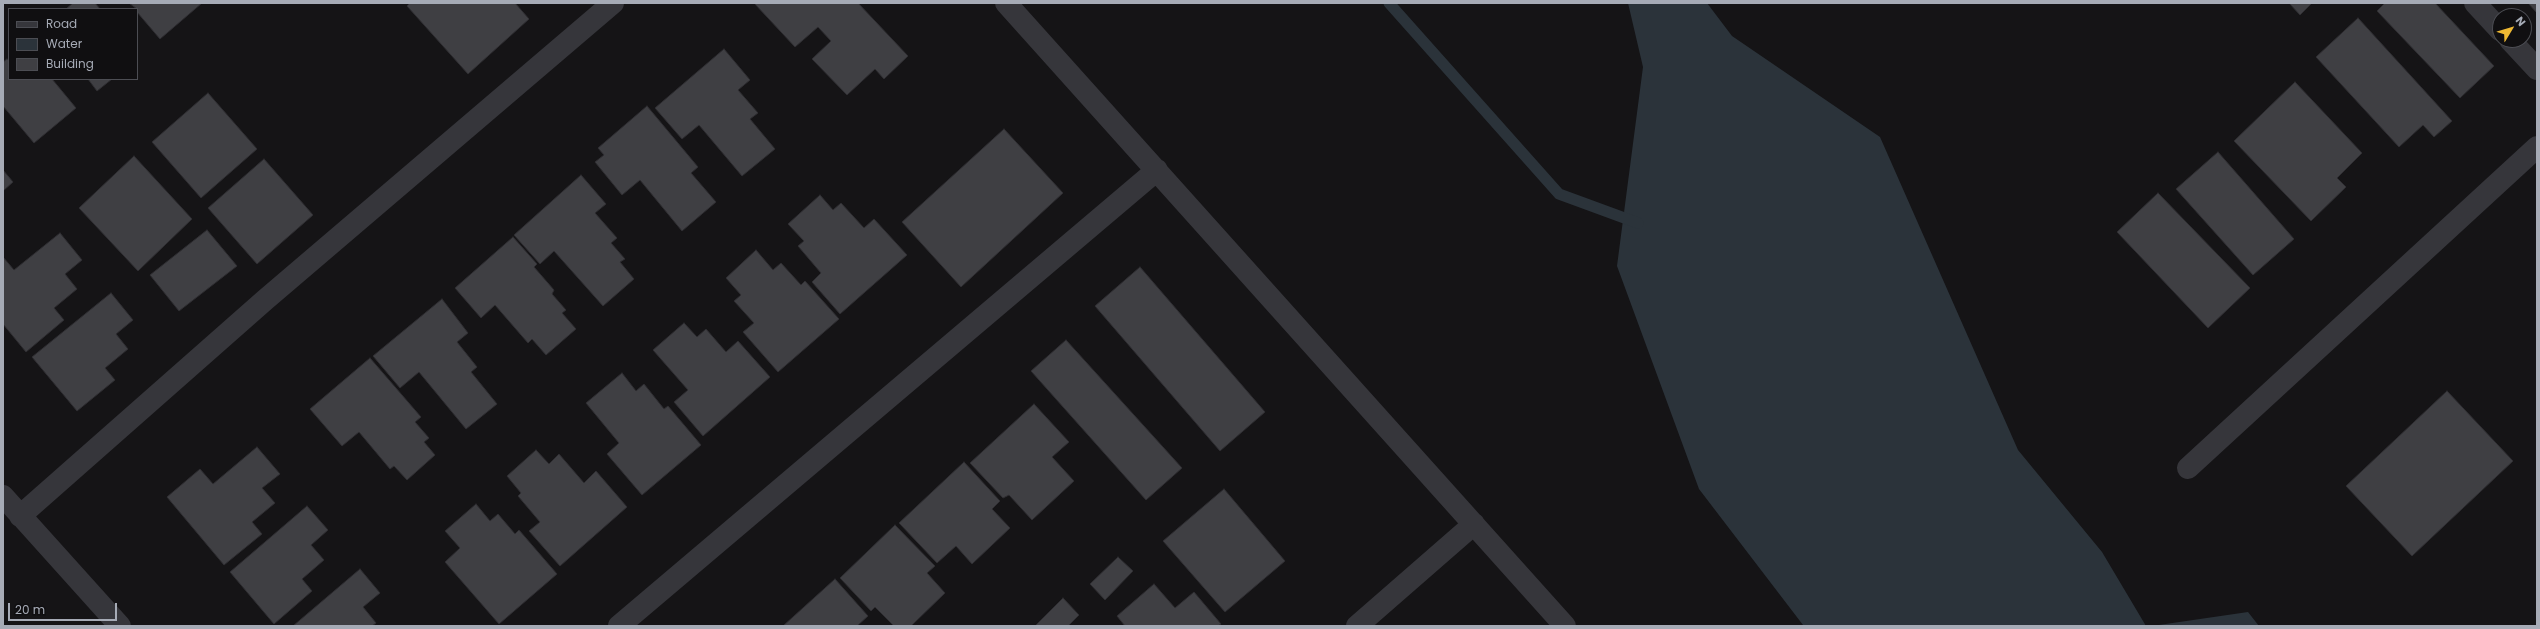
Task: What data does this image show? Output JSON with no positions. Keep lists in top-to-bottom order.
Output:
{
  "legend": ["Road", "Water", "Building"],
  "scale_bar": "20 m",
  "north": "top right"
}
